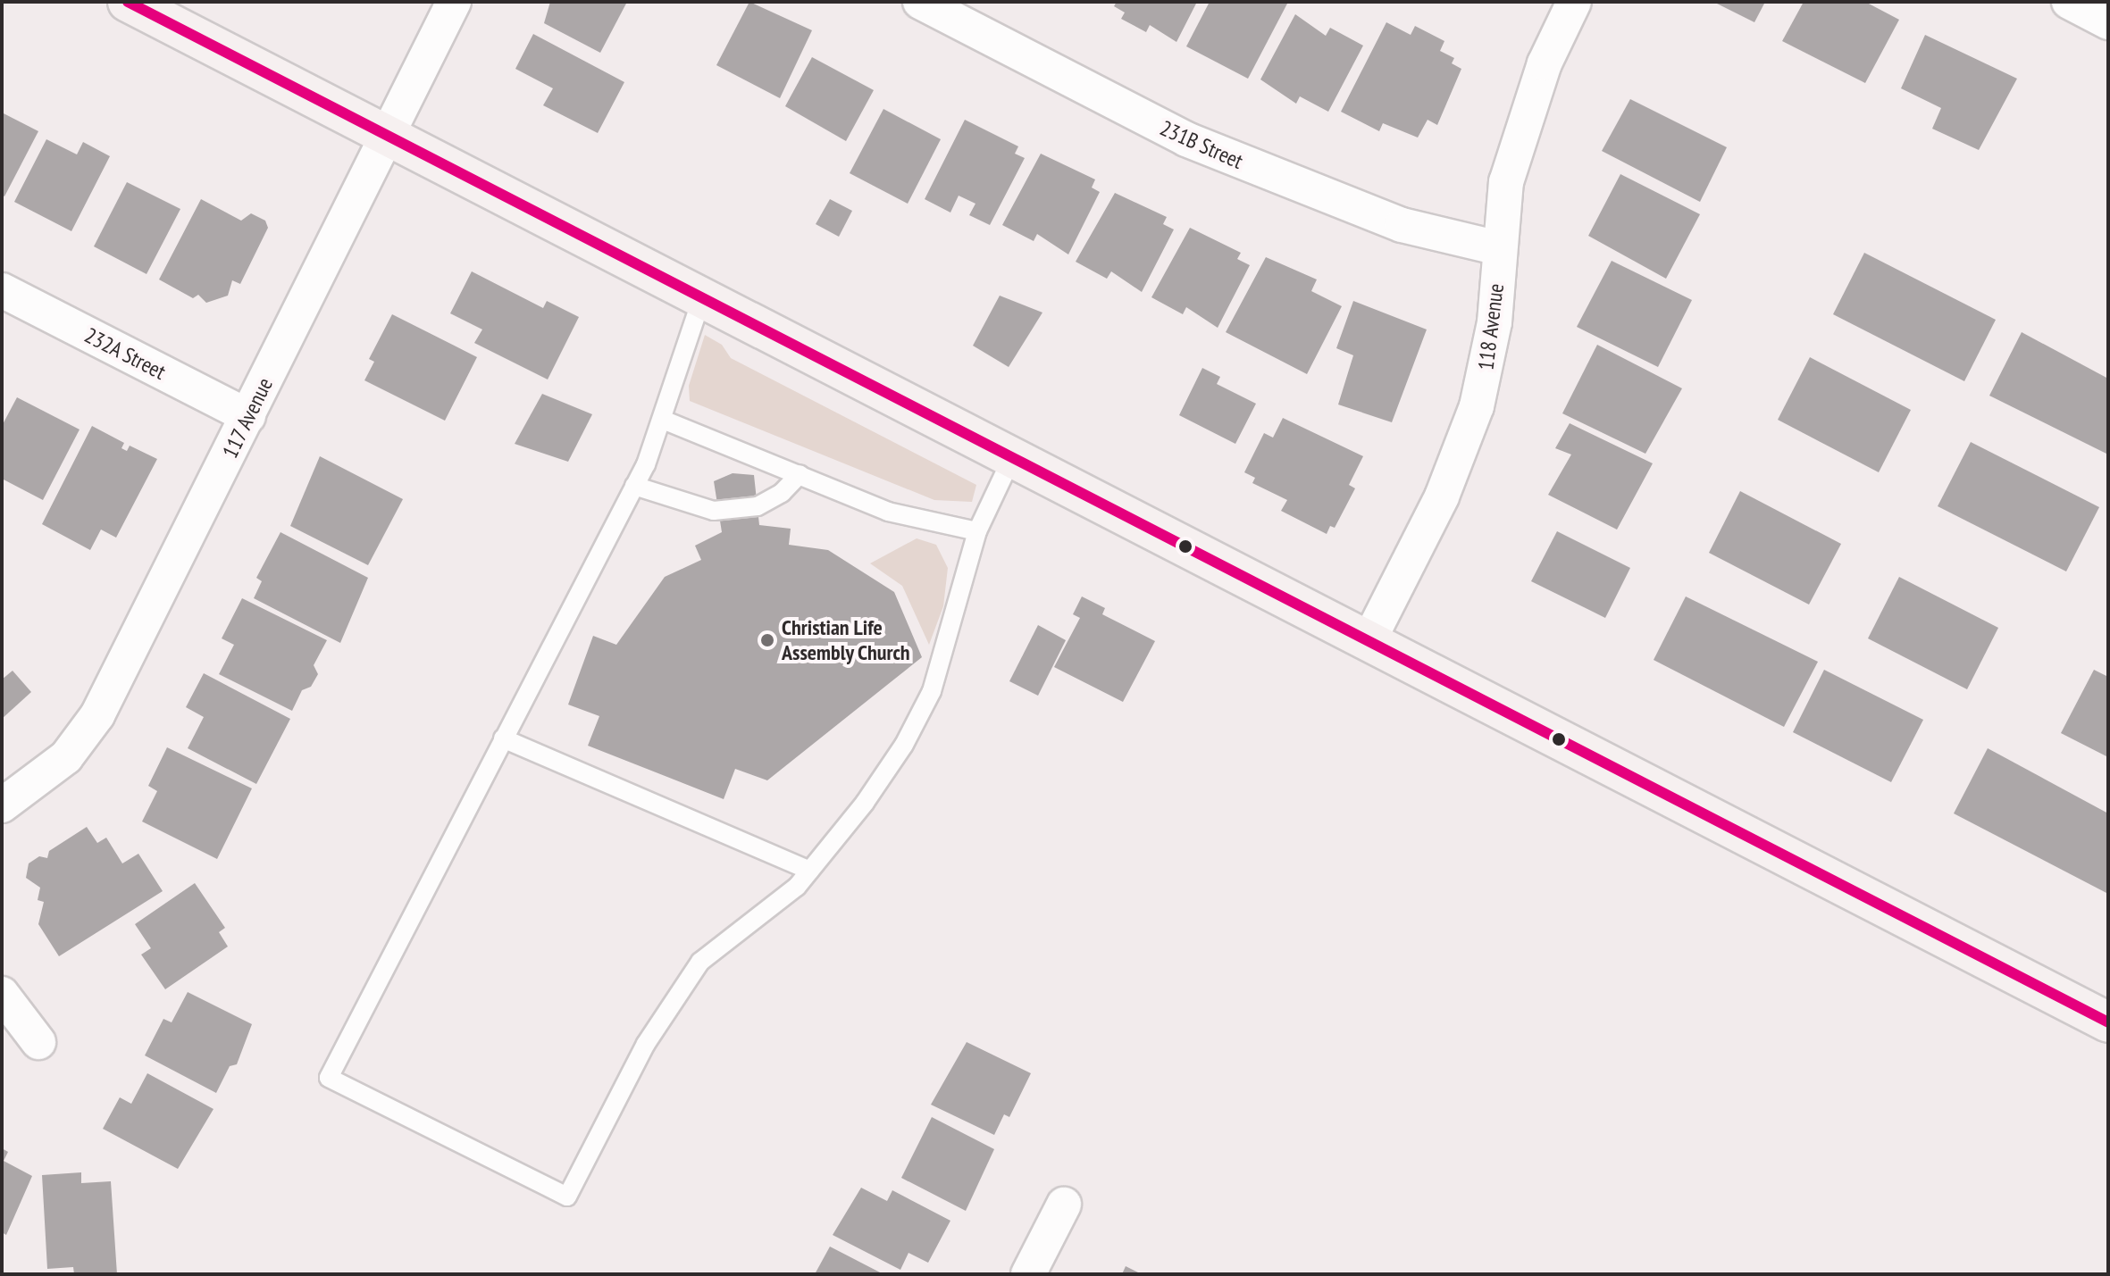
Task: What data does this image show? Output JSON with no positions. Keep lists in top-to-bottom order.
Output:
{
  "streets": {
    "street": [
      "231B Street",
      "118 Avenue",
      "232A Street",
      "117 Avenue"
    ]
  },
  "crossings": [
    ["231B Street", "118 Avenue"],
    ["232A Street", "117 Avenue"]
  ],
  "places": ["Christian Life Assembly Church"]
}
